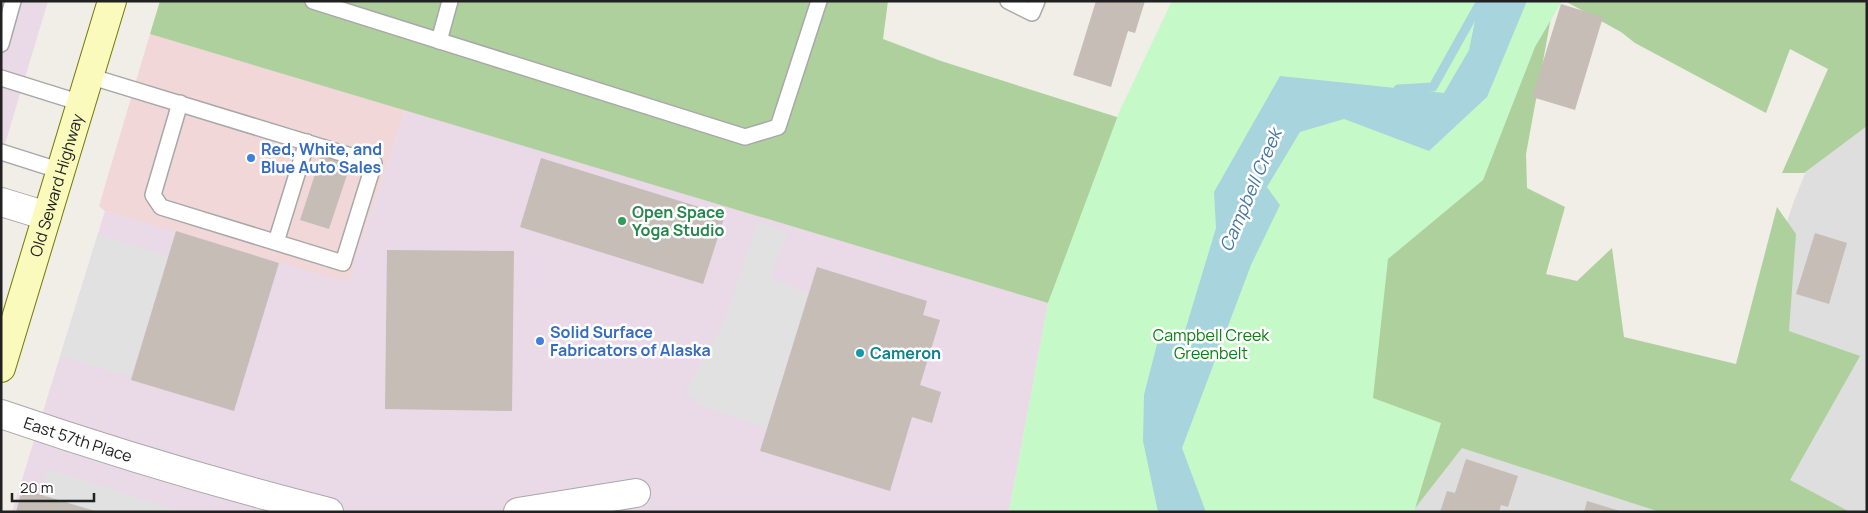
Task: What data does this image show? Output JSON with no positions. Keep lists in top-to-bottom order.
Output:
{
  "streets": {
    "main road": ["Old Seward Highway"],
    "street": ["East 57th Place"]
  },
  "water": ["Campbell Creek"],
  "parks": ["Campbell Creek Greenbelt"],
  "places": [
    "Red, White, and Blue Auto Sales",
    "Open Space Yoga Studio",
    "Solid Surface Fabricators of Alaska",
    "Cameron"
  ],
  "scale_bar": "20 m"
}
